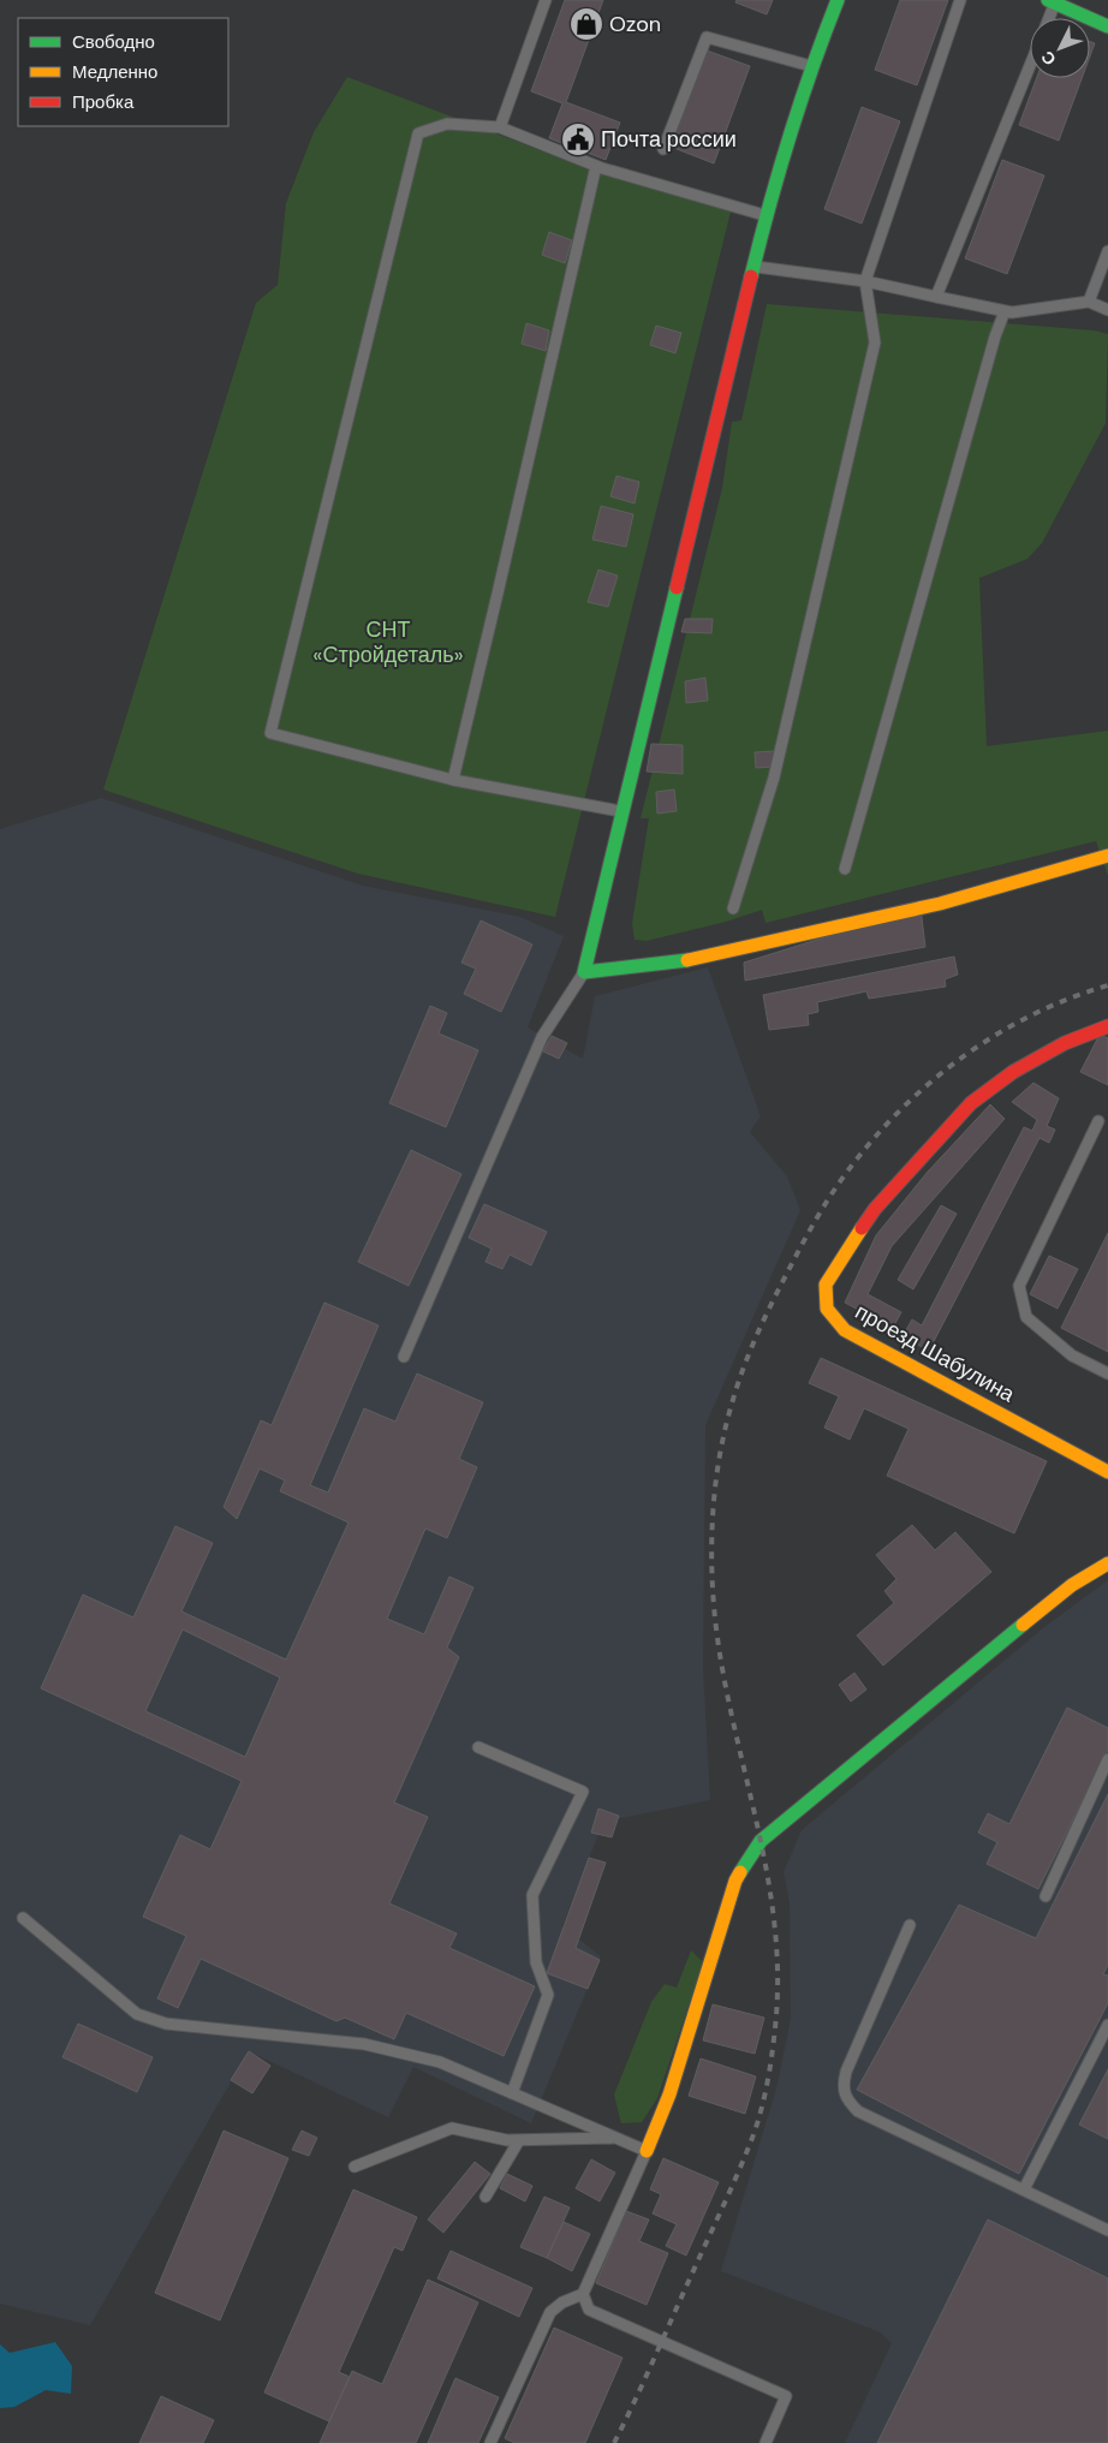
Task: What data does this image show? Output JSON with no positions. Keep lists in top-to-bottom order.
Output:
{
  "streets": {
    "street": ["проезд Шабулина"]
  },
  "parks": ["СНТ «Стройдеталь»"],
  "places": {
    "shop": ["Ozon"],
    "public building": ["Почта россии"]
  },
  "legend": ["Свободно", "Медленно", "Пробка"],
  "north": "bottom left"
}
